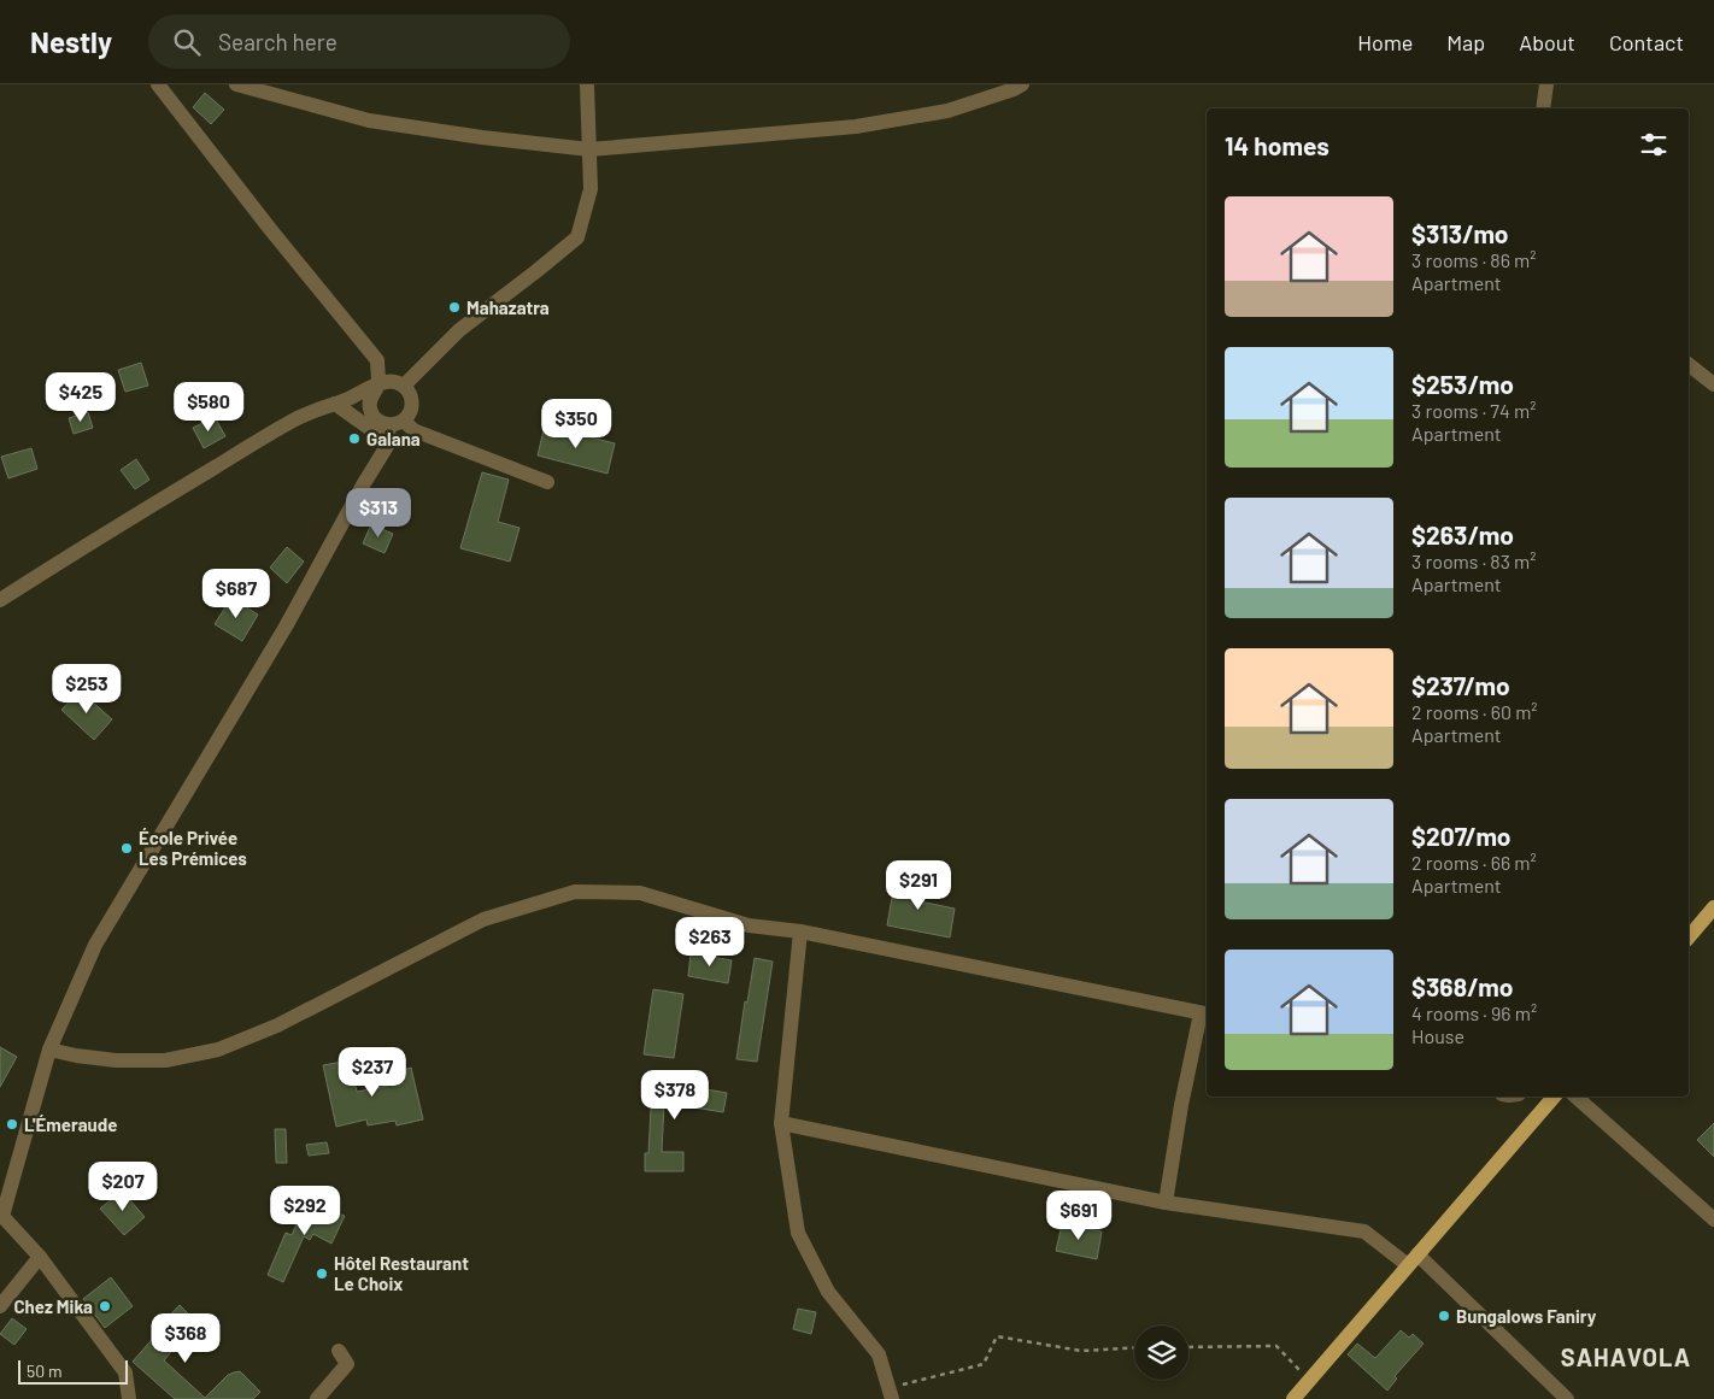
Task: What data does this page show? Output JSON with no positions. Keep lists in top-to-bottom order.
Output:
{
  "districts": ["SAHAVOLA"],
  "places": [
    "Mahazatra",
    "Galana",
    "École Privée Les Prémices",
    "L'Émeraude",
    "Hôtel Restaurant Le Choix",
    "Chez Mika",
    "Bungalows Faniry"
  ],
  "scale_bar": "50 m",
  "page": {
    "header": "Nestly",
    "search": "Search here",
    "nav": [
      "Home",
      "Map",
      "About",
      "Contact"
    ],
    "heading": "14 homes",
    "list": [
      {
        "name": "$313/mo",
        "note": "3 rooms · 86 m² · Apartment"
      },
      {
        "name": "$253/mo",
        "note": "3 rooms · 74 m² · Apartment"
      },
      {
        "name": "$263/mo",
        "note": "3 rooms · 83 m² · Apartment"
      },
      {
        "name": "$237/mo",
        "note": "2 rooms · 60 m² · Apartment"
      },
      {
        "name": "$207/mo",
        "note": "2 rooms · 66 m² · Apartment"
      },
      {
        "name": "$368/mo",
        "note": "4 rooms · 96 m² · House"
      }
    ],
    "price": [
      "$425",
      "$580",
      "$350",
      "$313",
      "$687",
      "$253",
      "$291",
      "$263",
      "$237",
      "$378",
      "$207",
      "$292",
      "$691",
      "$368"
    ],
    "scale": "50 m"
  }
}
